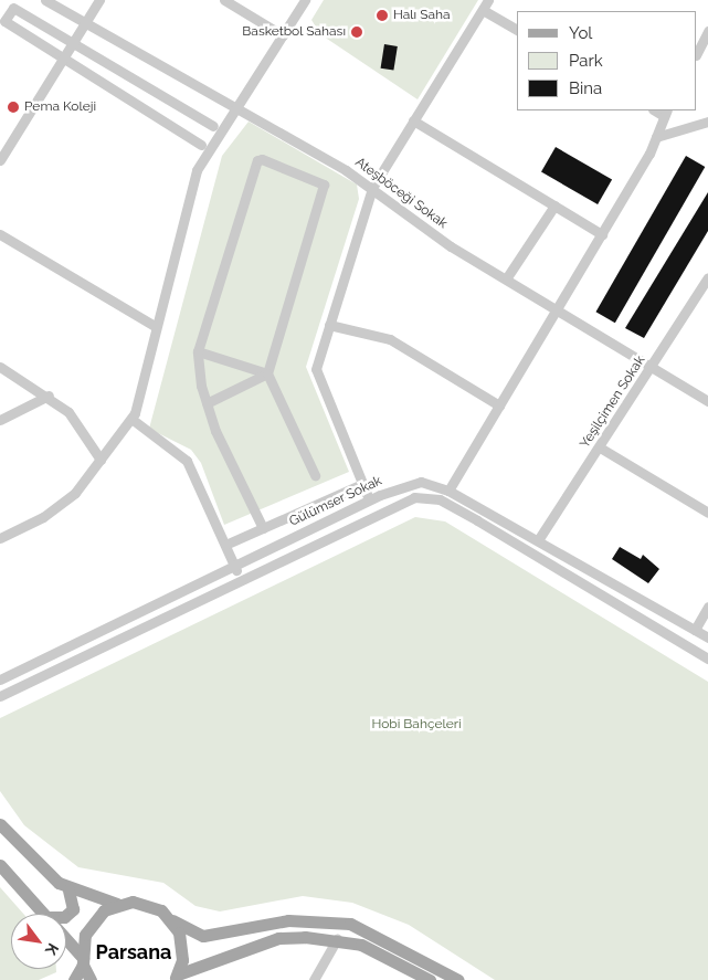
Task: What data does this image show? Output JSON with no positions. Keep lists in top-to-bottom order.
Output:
{
  "streets": {
    "street": ["Ateşböceği Sokak", "Yeşilçimen Sokak", "Gülümser Sokak"]
  },
  "crossings": [
    ["Ateşböceği Sokak", "Yeşilçimen Sokak"],
    ["Yeşilçimen Sokak", "Gülümser Sokak"]
  ],
  "districts": ["Parsana"],
  "parks": ["Hobi Bahçeleri"],
  "places": ["Halı Saha", "Basketbol Sahası", "Pema Koleji"],
  "legend": ["Yol", "Park", "Bina"],
  "north": "bottom right"
}
